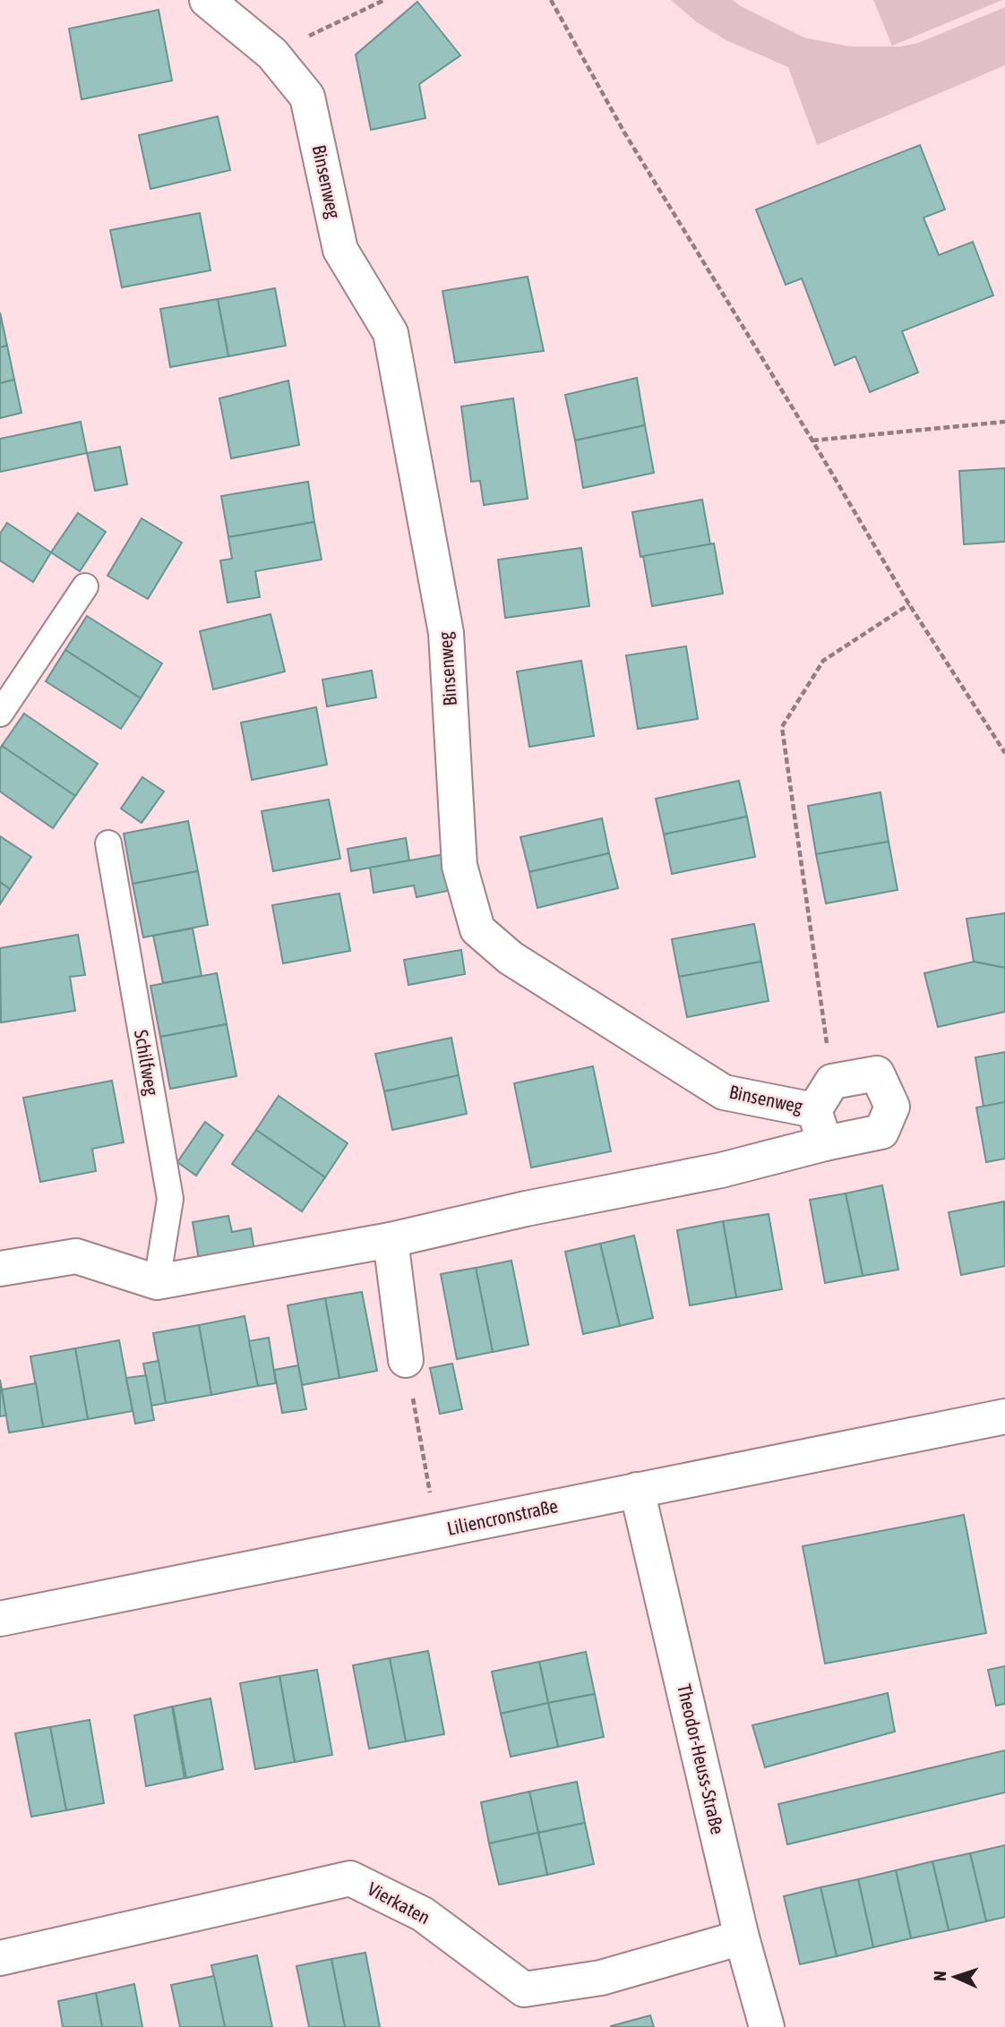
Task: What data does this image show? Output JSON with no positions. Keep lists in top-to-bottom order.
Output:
{
  "streets": {
    "street": [
      "Binsenweg",
      "Liliencronstraße",
      "Theodor-Heuss-Straße",
      "Vierkaten"
    ],
    "lane": ["Schilfweg"]
  },
  "crossings": [
    ["Liliencronstraße", "Theodor-Heuss-Straße"],
    ["Theodor-Heuss-Straße", "Vierkaten"]
  ],
  "north": "left"
}
